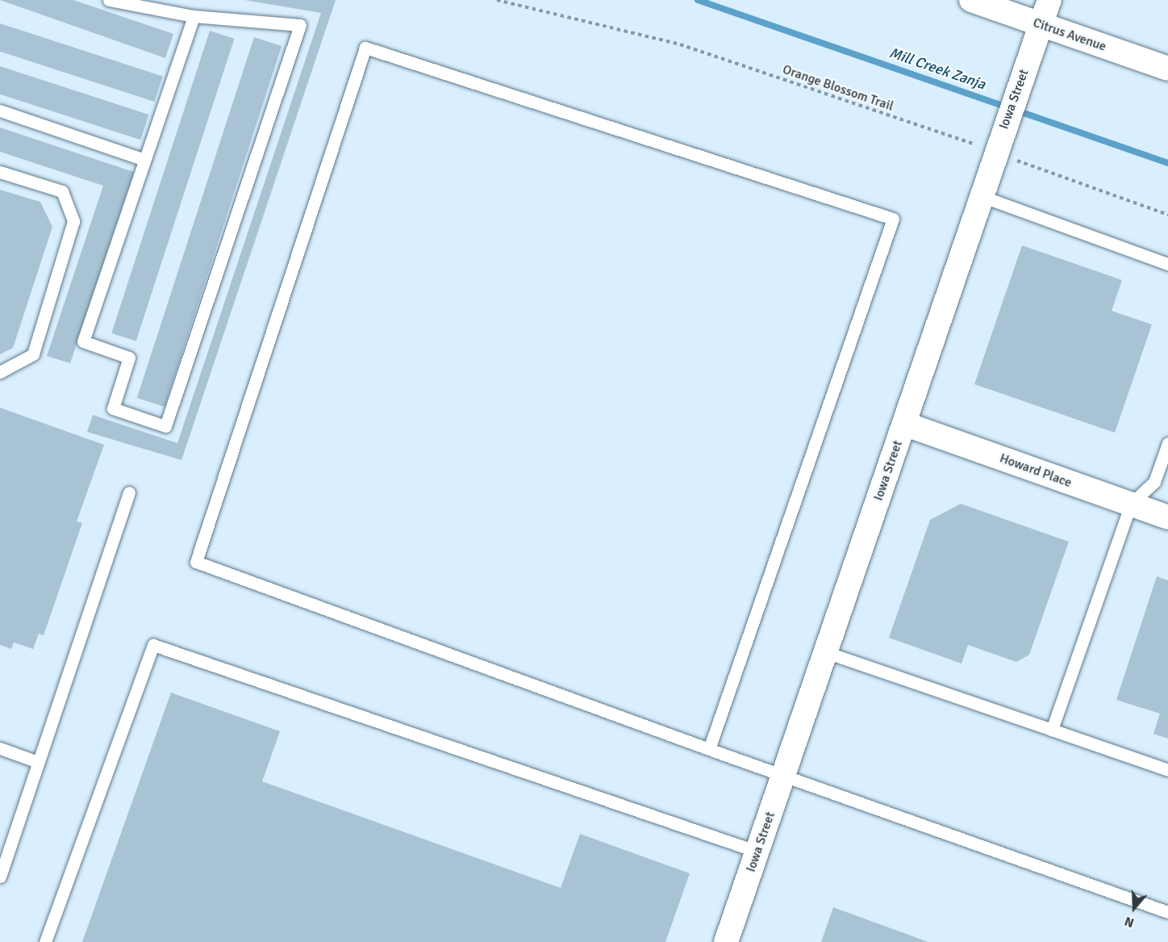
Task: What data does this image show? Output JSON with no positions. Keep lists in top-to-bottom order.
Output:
{
  "streets": {
    "street": ["Citrus Avenue", "Iowa Street", "Howard Place"],
    "path": ["Orange Blossom Trail"]
  },
  "crossings": [
    ["Citrus Avenue", "Iowa Street"],
    ["Orange Blossom Trail", "Iowa Street"],
    ["Iowa Street", "Howard Place"]
  ],
  "water": ["Mill Creek Zanja"],
  "north": "bottom"
}
